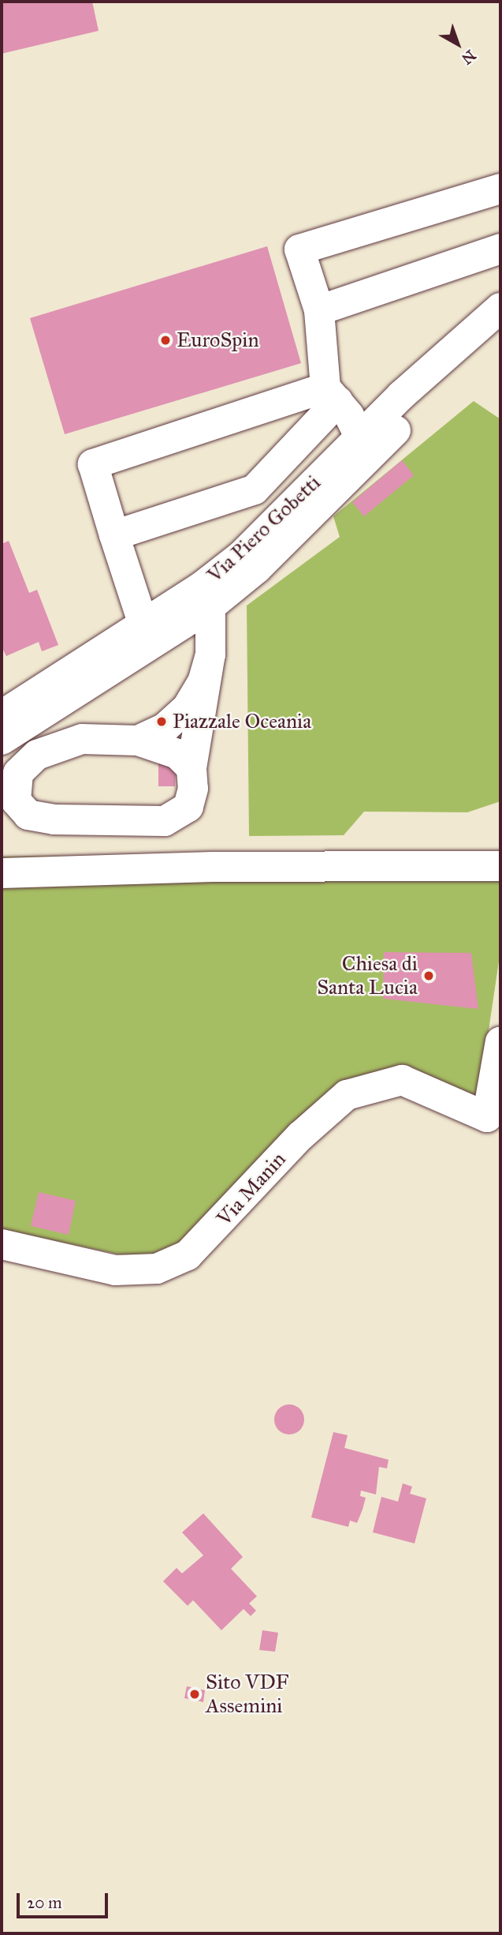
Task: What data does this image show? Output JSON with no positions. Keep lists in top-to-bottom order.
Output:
{
  "streets": {
    "main road": ["Via Piero Gobetti", "Via Manin"]
  },
  "places": [
    "EuroSpin",
    "Piazzale Oceania",
    "Chiesa di Santa Lucia",
    "Sito VDF Assemini"
  ],
  "scale_bar": "20 m",
  "north": "bottom right"
}
